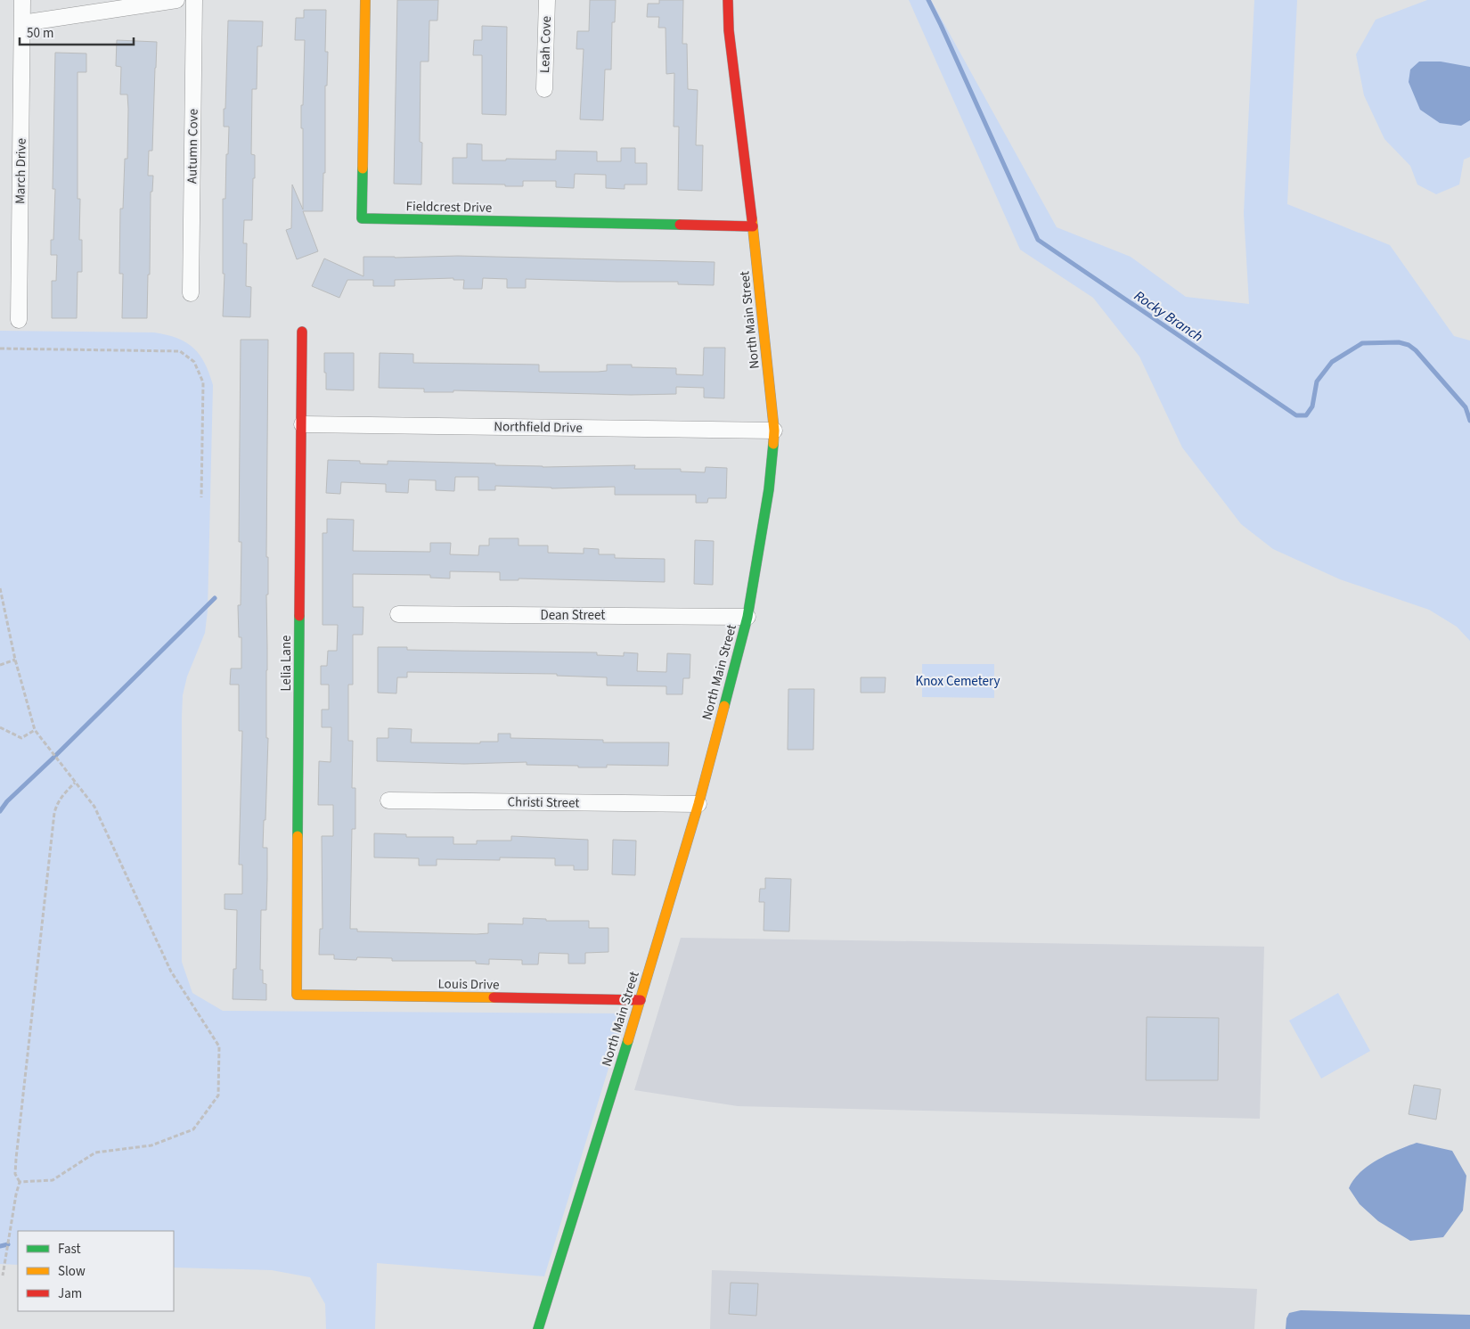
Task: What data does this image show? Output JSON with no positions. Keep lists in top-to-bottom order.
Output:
{
  "streets": {
    "street": [
      "Leah Cove",
      "Autumn Cove",
      "March Drive",
      "Fieldcrest Drive",
      "North Main Street",
      "Northfield Drive",
      "Dean Street",
      "Lelia Lane",
      "Christi Street",
      "Louis Drive"
    ]
  },
  "crossings": [
    ["Fieldcrest Drive", "North Main Street"],
    ["North Main Street", "Northfield Drive"],
    ["North Main Street", "Dean Street"],
    ["North Main Street", "Christi Street"],
    ["North Main Street", "Louis Drive"],
    ["Northfield Drive", "Lelia Lane"],
    ["Lelia Lane", "Louis Drive"]
  ],
  "water": ["Rocky Branch"],
  "parks": ["Knox Cemetery"],
  "legend": ["Fast", "Slow", "Jam"],
  "scale_bar": "50 m"
}
